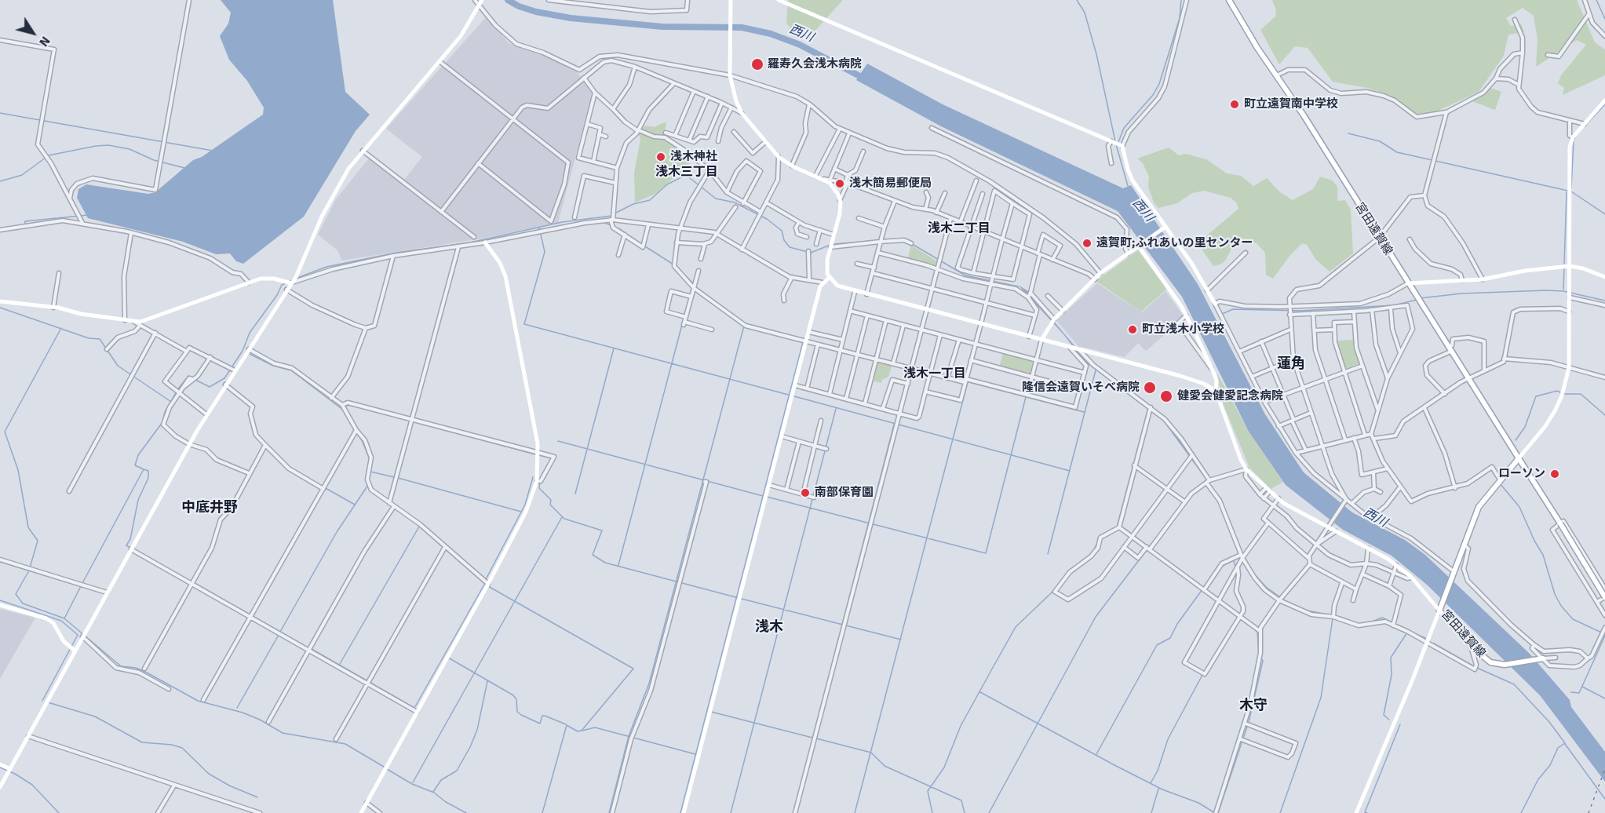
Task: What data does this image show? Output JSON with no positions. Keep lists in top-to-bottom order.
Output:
{
  "streets": {
    "main road": ["宮田遠賀線"]
  },
  "districts": [
    "浅木三丁目",
    "浅木二丁目",
    "蓮角",
    "浅木一丁目",
    "中底井野",
    "浅木",
    "木守"
  ],
  "water": ["西川"],
  "places": [
    "羅寿久会浅木病院",
    "町立遠賀南中学校",
    "浅木神社",
    "浅木簡易郵便局",
    "遠賀町;ふれあいの里センター",
    "町立浅木小学校",
    "隆信会遠賀いそべ病院",
    "健愛会健愛記念病院",
    "ローソン",
    "南部保育園"
  ],
  "north": "bottom right"
}
